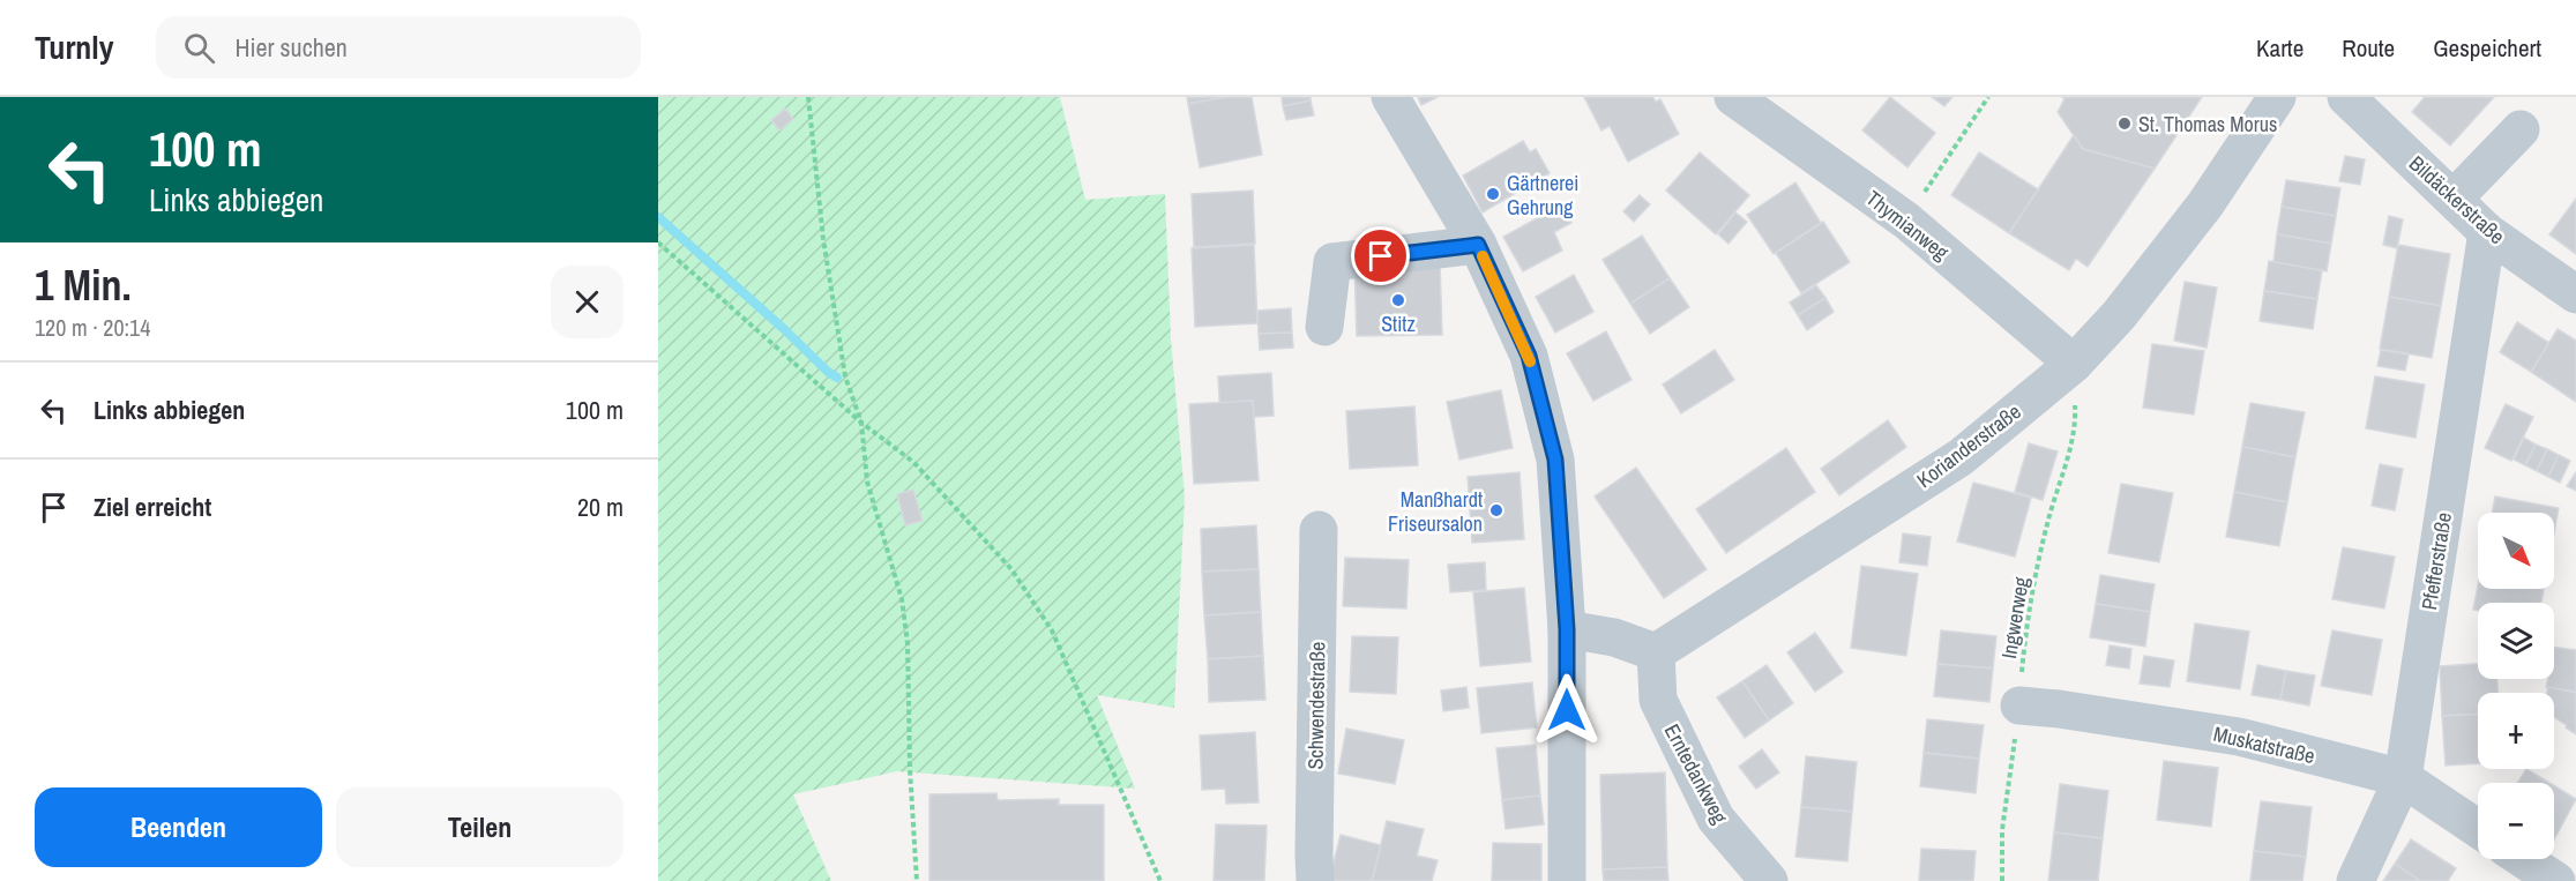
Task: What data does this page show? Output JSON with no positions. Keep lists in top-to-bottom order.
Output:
{
  "streets": {
    "street": [
      "Bildäckerstraße",
      "Thymianweg",
      "Korianderstraße",
      "Pfefferstraße",
      "Schwendestraße",
      "Muskatstraße",
      "Erntedankweg"
    ],
    "path": ["Ingwerweg"]
  },
  "crossings": [
    ["Bildäckerstraße", "Pfefferstraße"],
    ["Thymianweg", "Korianderstraße"],
    ["Thymianweg", "Ingwerweg"],
    ["Korianderstraße", "Ingwerweg"],
    ["Korianderstraße", "Erntedankweg"],
    ["Pfefferstraße", "Muskatstraße"],
    ["Ingwerweg", "Muskatstraße"]
  ],
  "places": [
    "St. Thomas Morus",
    "Gärtnerei Gehrung",
    "Stitz",
    "Manßhardt Friseursalon"
  ],
  "north": "bottom right",
  "page": {
    "header": "Turnly",
    "search": "Hier suchen",
    "nav": ["Karte", "Route", "Gespeichert"],
    "turn": ["100 m", "Links abbiegen"],
    "heading": ["1 Min.", "120 m · 20:14"],
    "list": [
      {
        "name": "Links abbiegen",
        "value": "100 m"
      },
      {
        "name": "Ziel erreicht",
        "value": "20 m"
      }
    ],
    "map_buttons": ["+", "−"],
    "buttons": ["Beenden", "Teilen"]
  }
}
